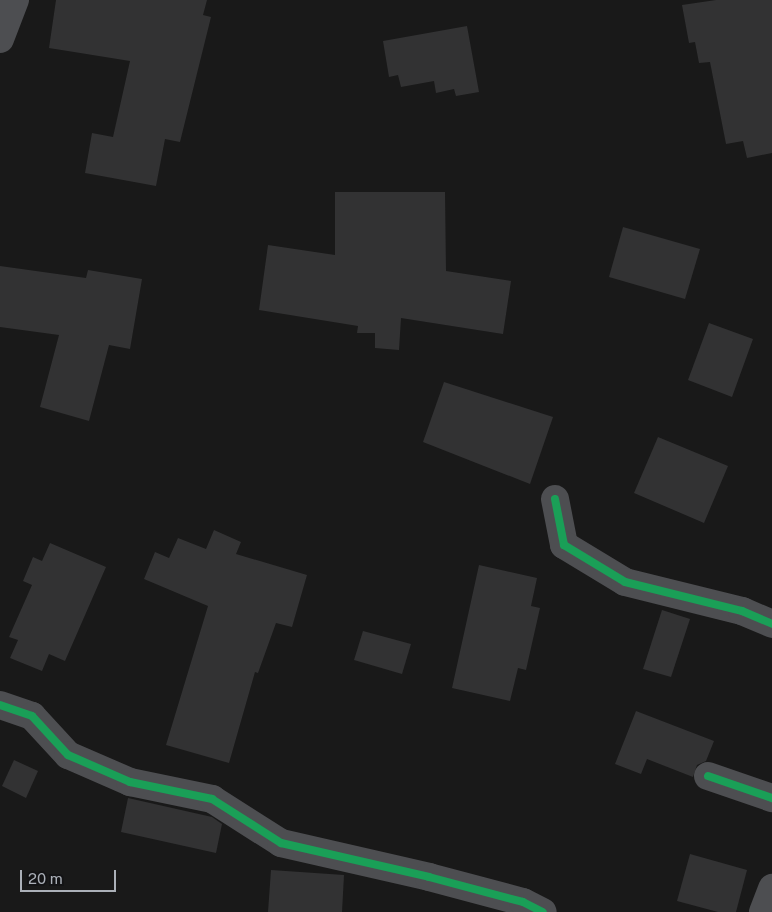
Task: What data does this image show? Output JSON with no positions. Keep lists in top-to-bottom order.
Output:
{
  "scale_bar": "20 m"
}
